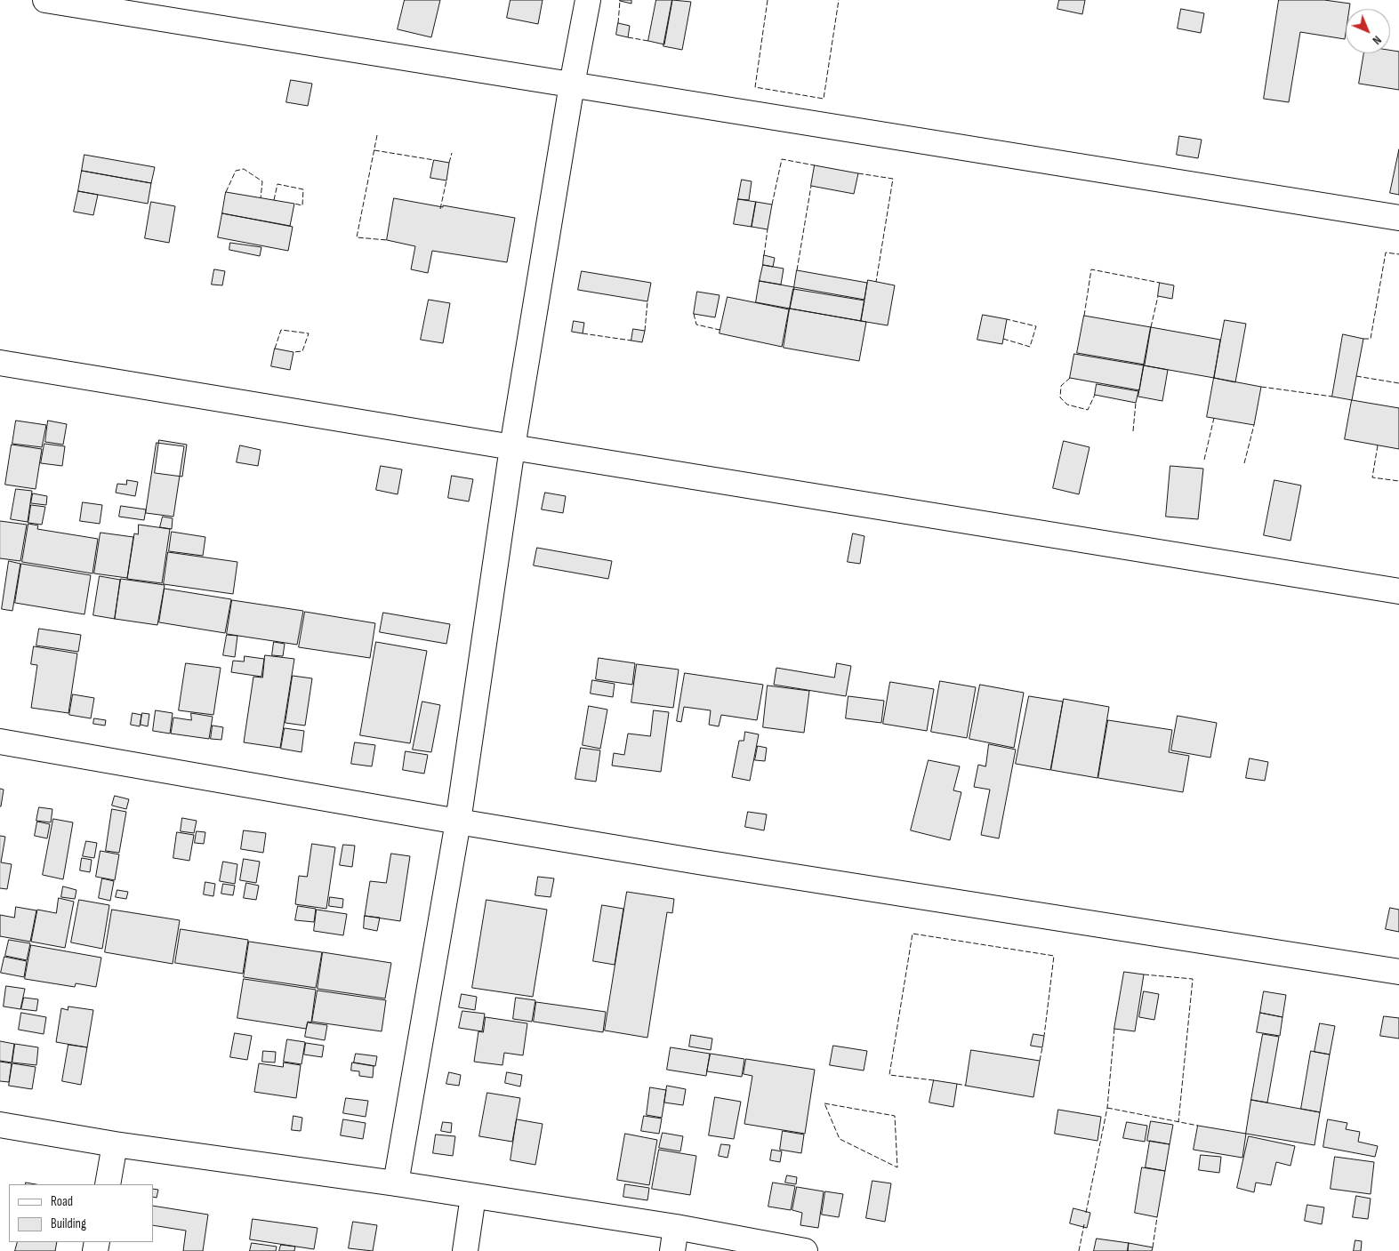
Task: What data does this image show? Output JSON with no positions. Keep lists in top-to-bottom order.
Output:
{
  "legend": ["Road", "Building"],
  "north": "bottom right"
}
